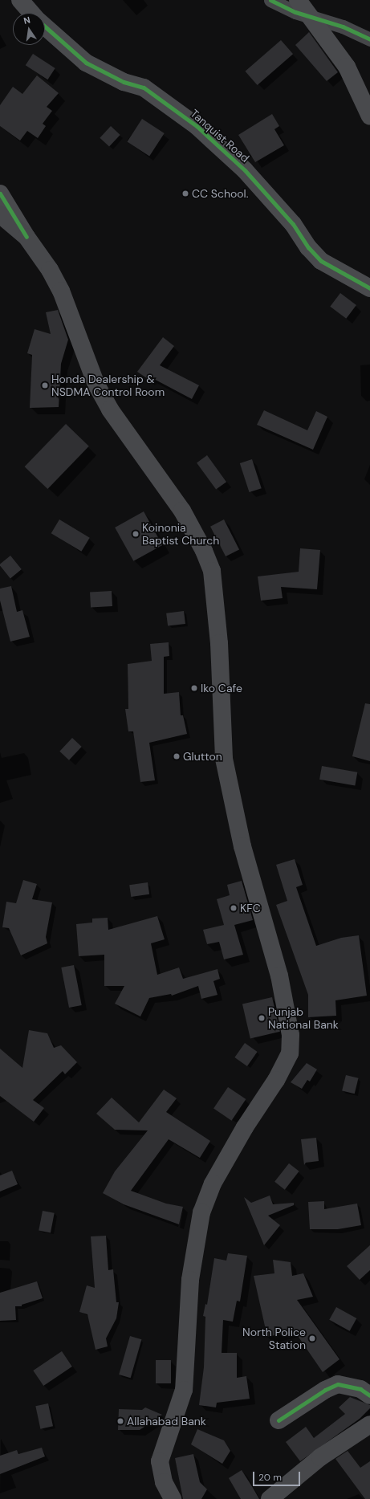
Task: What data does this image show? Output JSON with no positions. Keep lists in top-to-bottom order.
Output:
{
  "streets": {
    "street": ["Tanquist Road"]
  },
  "places": [
    "CC School.",
    "Honda Dealership & NSDMA Control Room",
    "Koinonia Baptist Church",
    "Iko Cafe",
    "Glutton",
    "KFC",
    "Punjab National Bank",
    "North Police Station",
    "Allahabad Bank"
  ],
  "scale_bar": "20 m",
  "north": "top"
}
